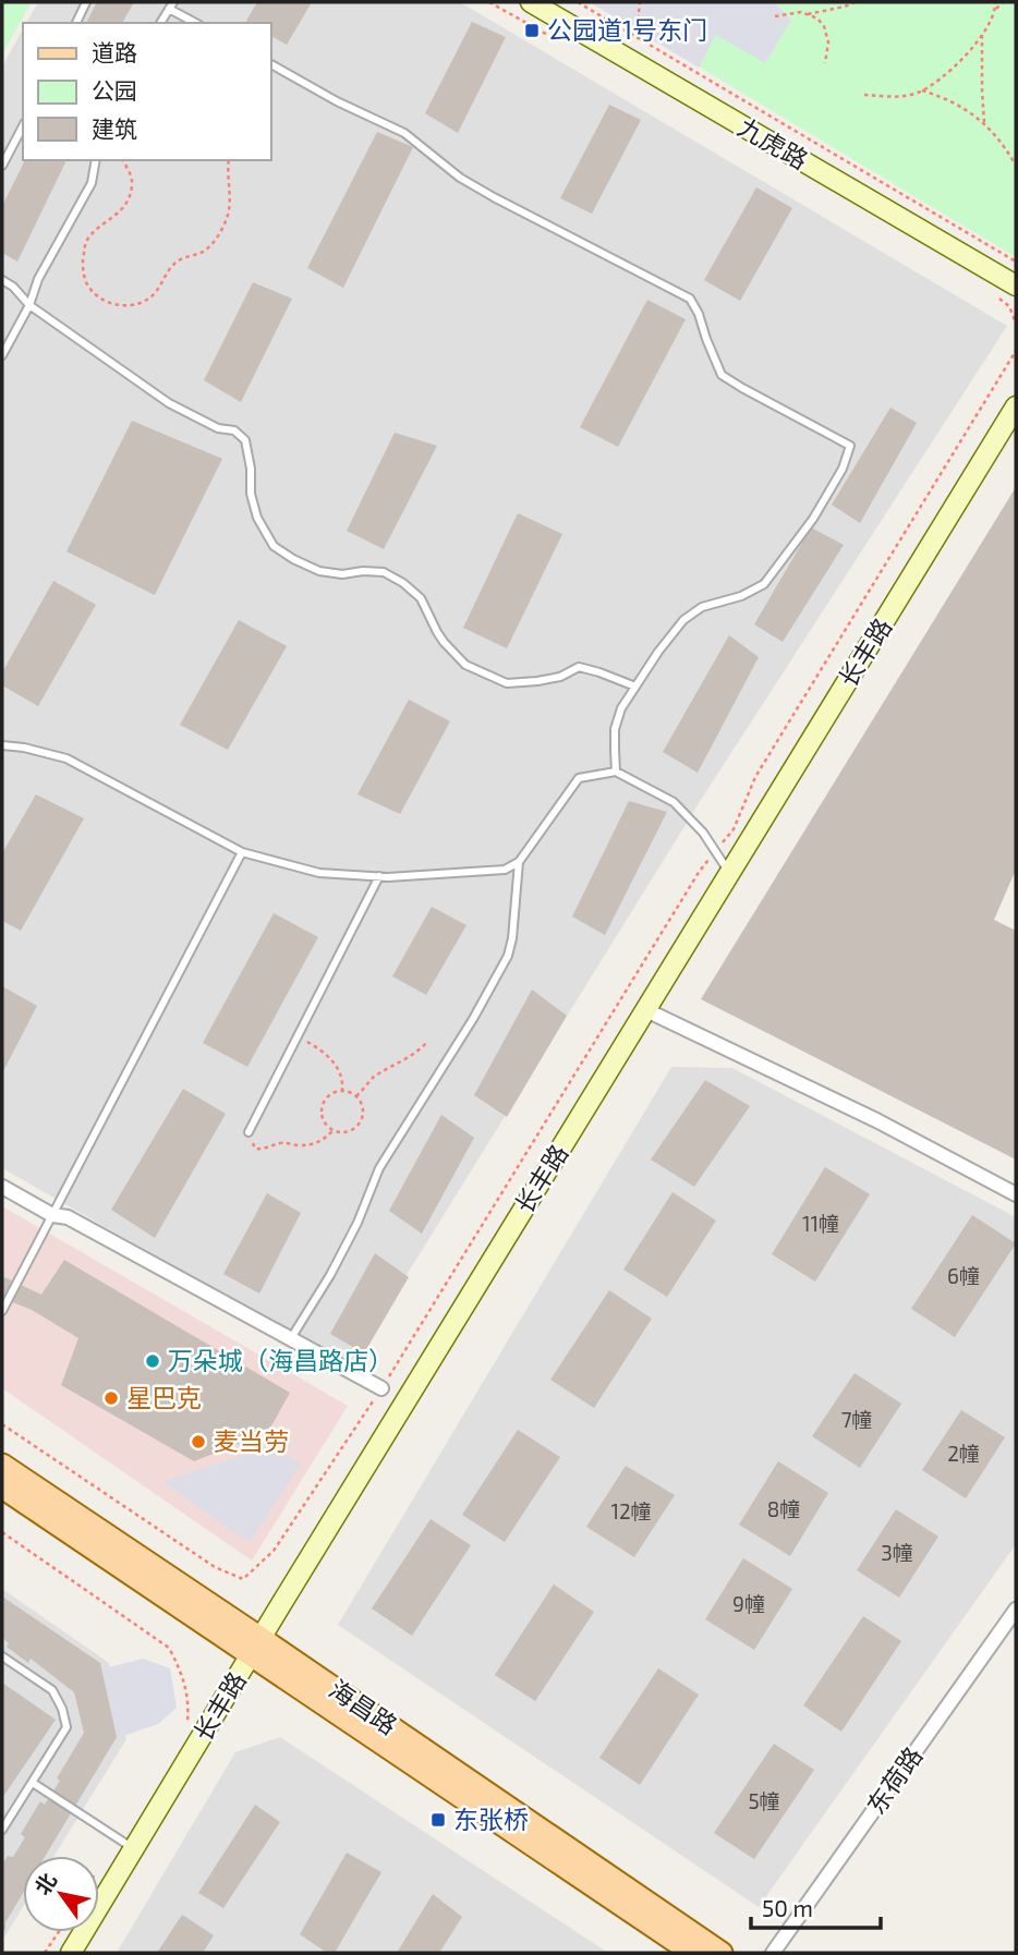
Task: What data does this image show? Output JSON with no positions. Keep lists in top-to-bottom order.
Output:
{
  "streets": {
    "main road": ["海昌路"],
    "street": ["九虎路", "长丰路", "东荷路"]
  },
  "crossings": [
    ["长丰路", "海昌路"]
  ],
  "places": {
    "transit": ["公园道1号东门", "东张桥"],
    "other": ["万朵城（海昌路店）", "星巴克", "麦当劳"]
  },
  "house_numbers": [
    "11幢",
    "6幢",
    "7幢",
    "2幢",
    "8幢",
    "12幢",
    "3幢",
    "9幢",
    "5幢"
  ],
  "legend": ["道路", "公园", "建筑"],
  "scale_bar": "50 m",
  "north": "top left"
}
